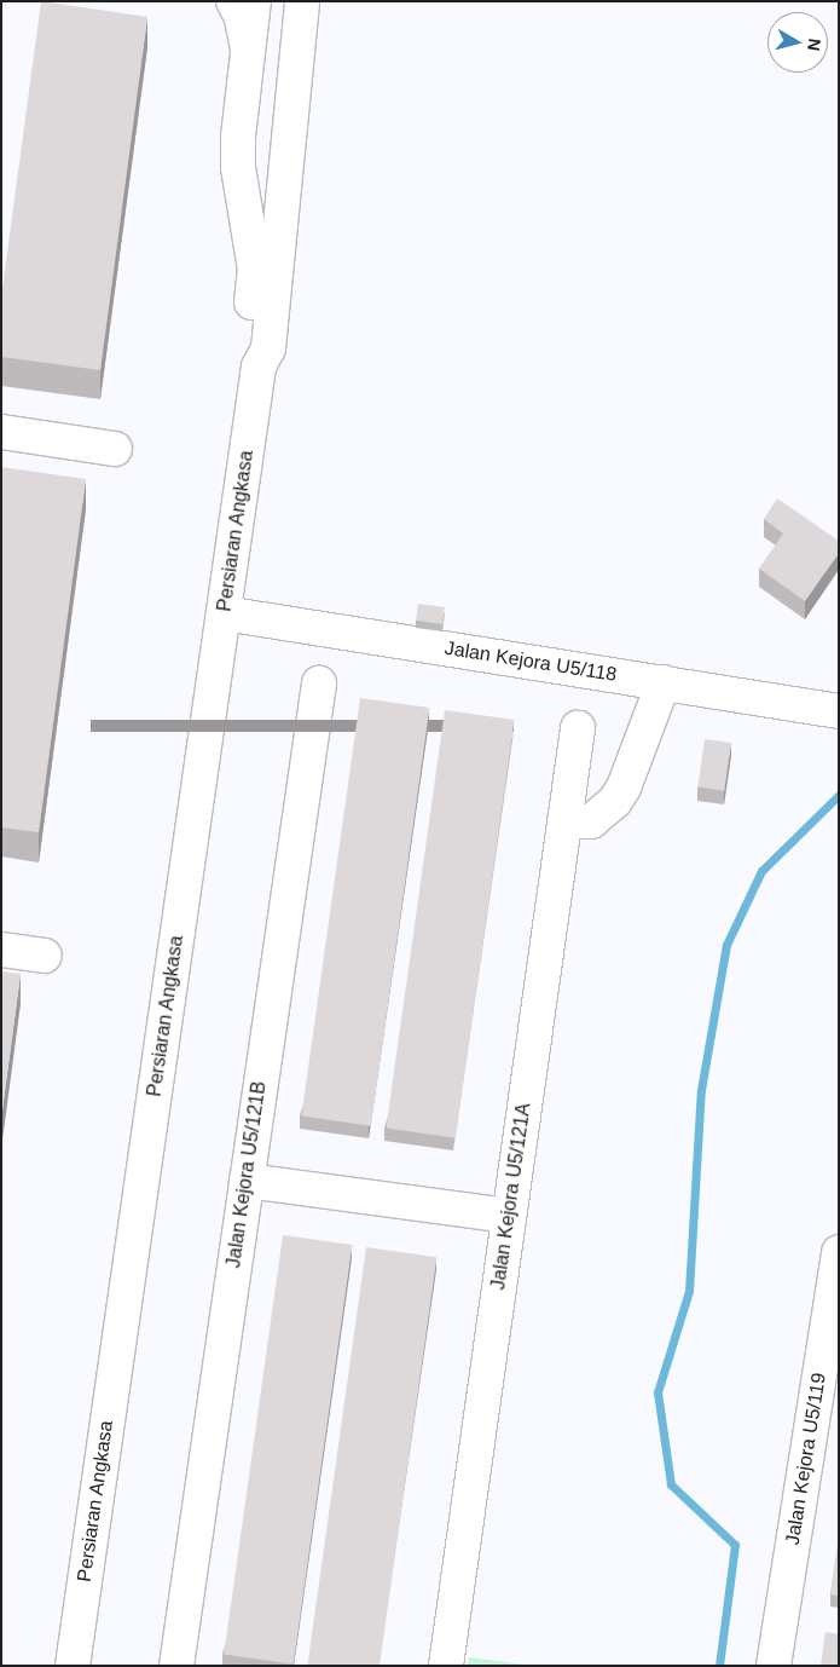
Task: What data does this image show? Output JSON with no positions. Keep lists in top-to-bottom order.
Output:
{
  "streets": {
    "street": [
      "Persiaran Angkasa",
      "Jalan Kejora U5/118",
      "Jalan Kejora U5/121B",
      "Jalan Kejora U5/121A",
      "Jalan Kejora U5/119"
    ]
  },
  "crossings": [
    ["Persiaran Angkasa", "Jalan Kejora U5/118"]
  ],
  "north": "right"
}
